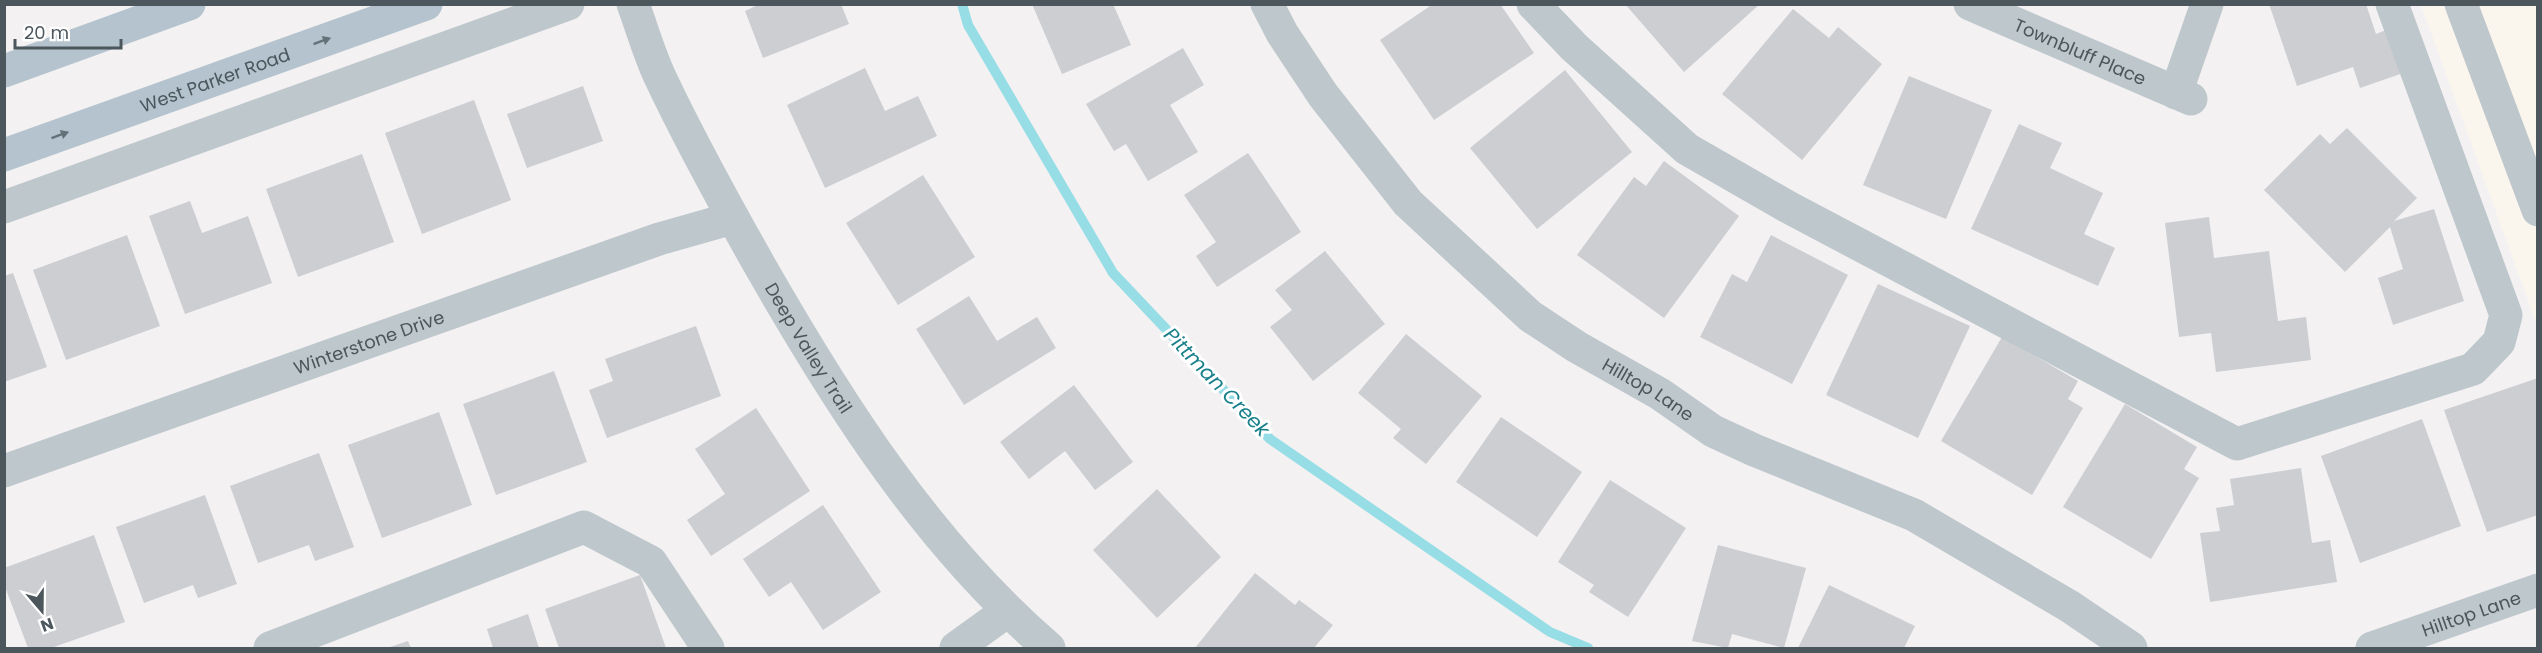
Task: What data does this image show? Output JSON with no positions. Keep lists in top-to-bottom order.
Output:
{
  "streets": {
    "main road": ["West Parker Road"],
    "street": [
      "Townbluff Place",
      "Winterstone Drive",
      "Deep Valley Trail",
      "Hilltop Lane"
    ]
  },
  "crossings": [
    ["Winterstone Drive", "Deep Valley Trail"]
  ],
  "water": ["Pittman Creek"],
  "scale_bar": "20 m",
  "north": "bottom"
}
